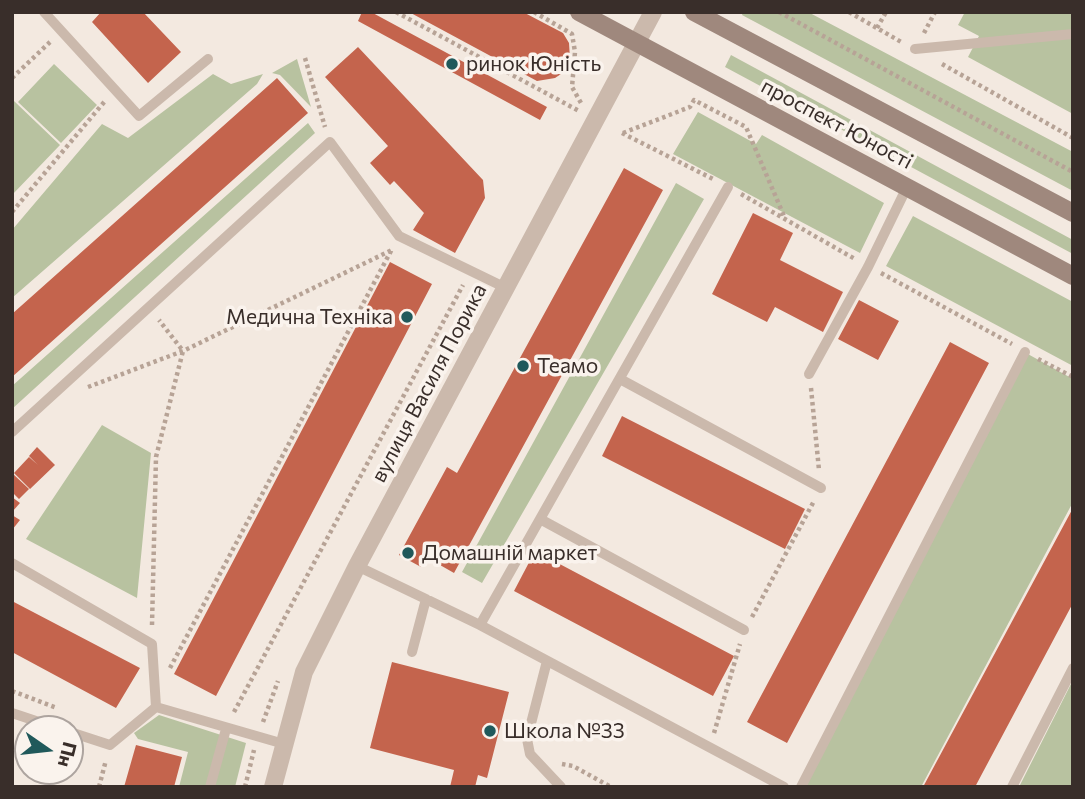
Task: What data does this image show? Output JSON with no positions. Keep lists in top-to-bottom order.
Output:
{
  "streets": {
    "main road": ["проспект Юності"],
    "street": ["вулиця Василя Порика"]
  },
  "crossings": [
    ["проспект Юності", "вулиця Василя Порика"]
  ],
  "places": [
    "ринок Юність",
    "Медична Техніка",
    "Теамо",
    "Домашній маркет",
    "Школа №33"
  ],
  "north": "right"
}
